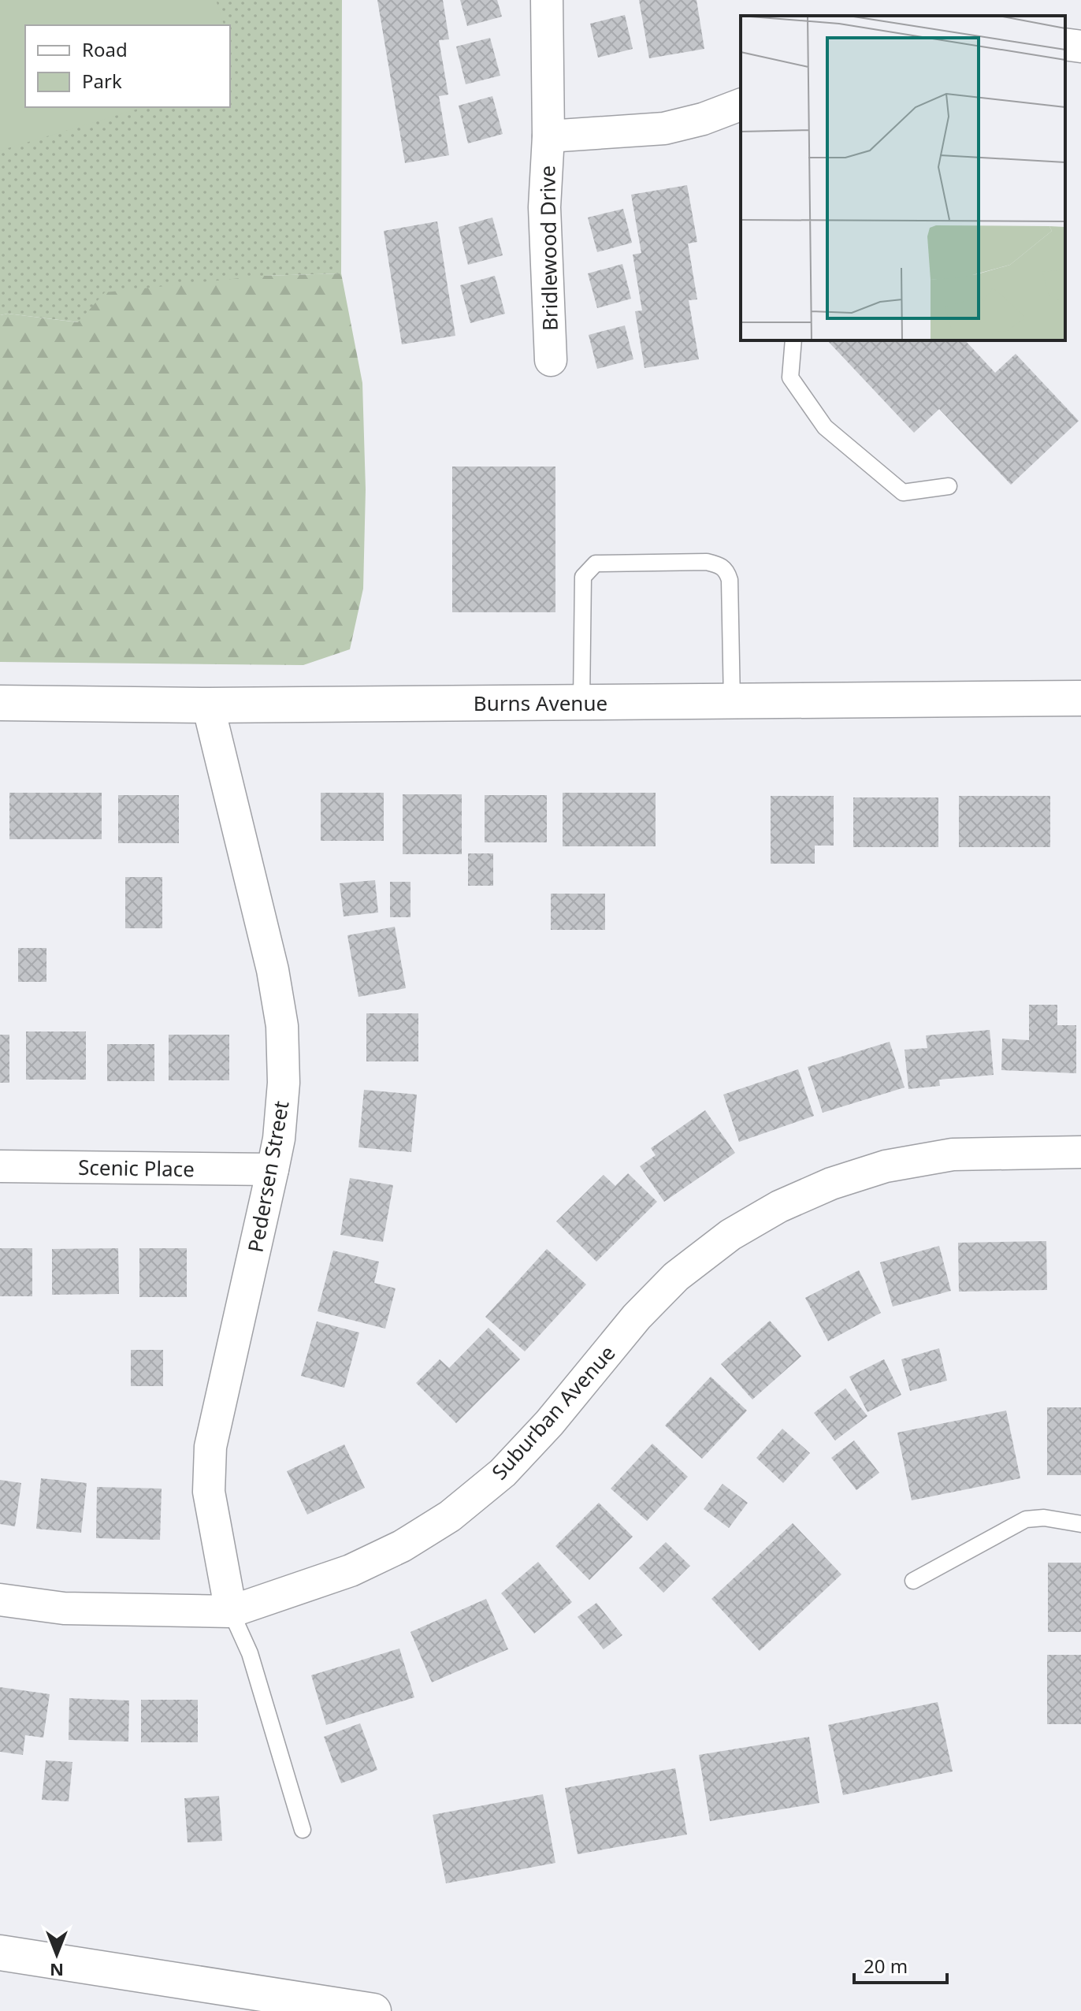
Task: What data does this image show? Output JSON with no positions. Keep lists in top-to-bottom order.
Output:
{
  "streets": {
    "main road": ["Burns Avenue"],
    "street": [
      "Bridlewood Drive",
      "Scenic Place",
      "Pedersen Street",
      "Suburban Avenue"
    ]
  },
  "crossings": [
    ["Burns Avenue", "Pedersen Street"],
    ["Scenic Place", "Pedersen Street"],
    ["Pedersen Street", "Suburban Avenue"]
  ],
  "legend": ["Road", "Park"],
  "scale_bar": "20 m",
  "north": "bottom"
}
